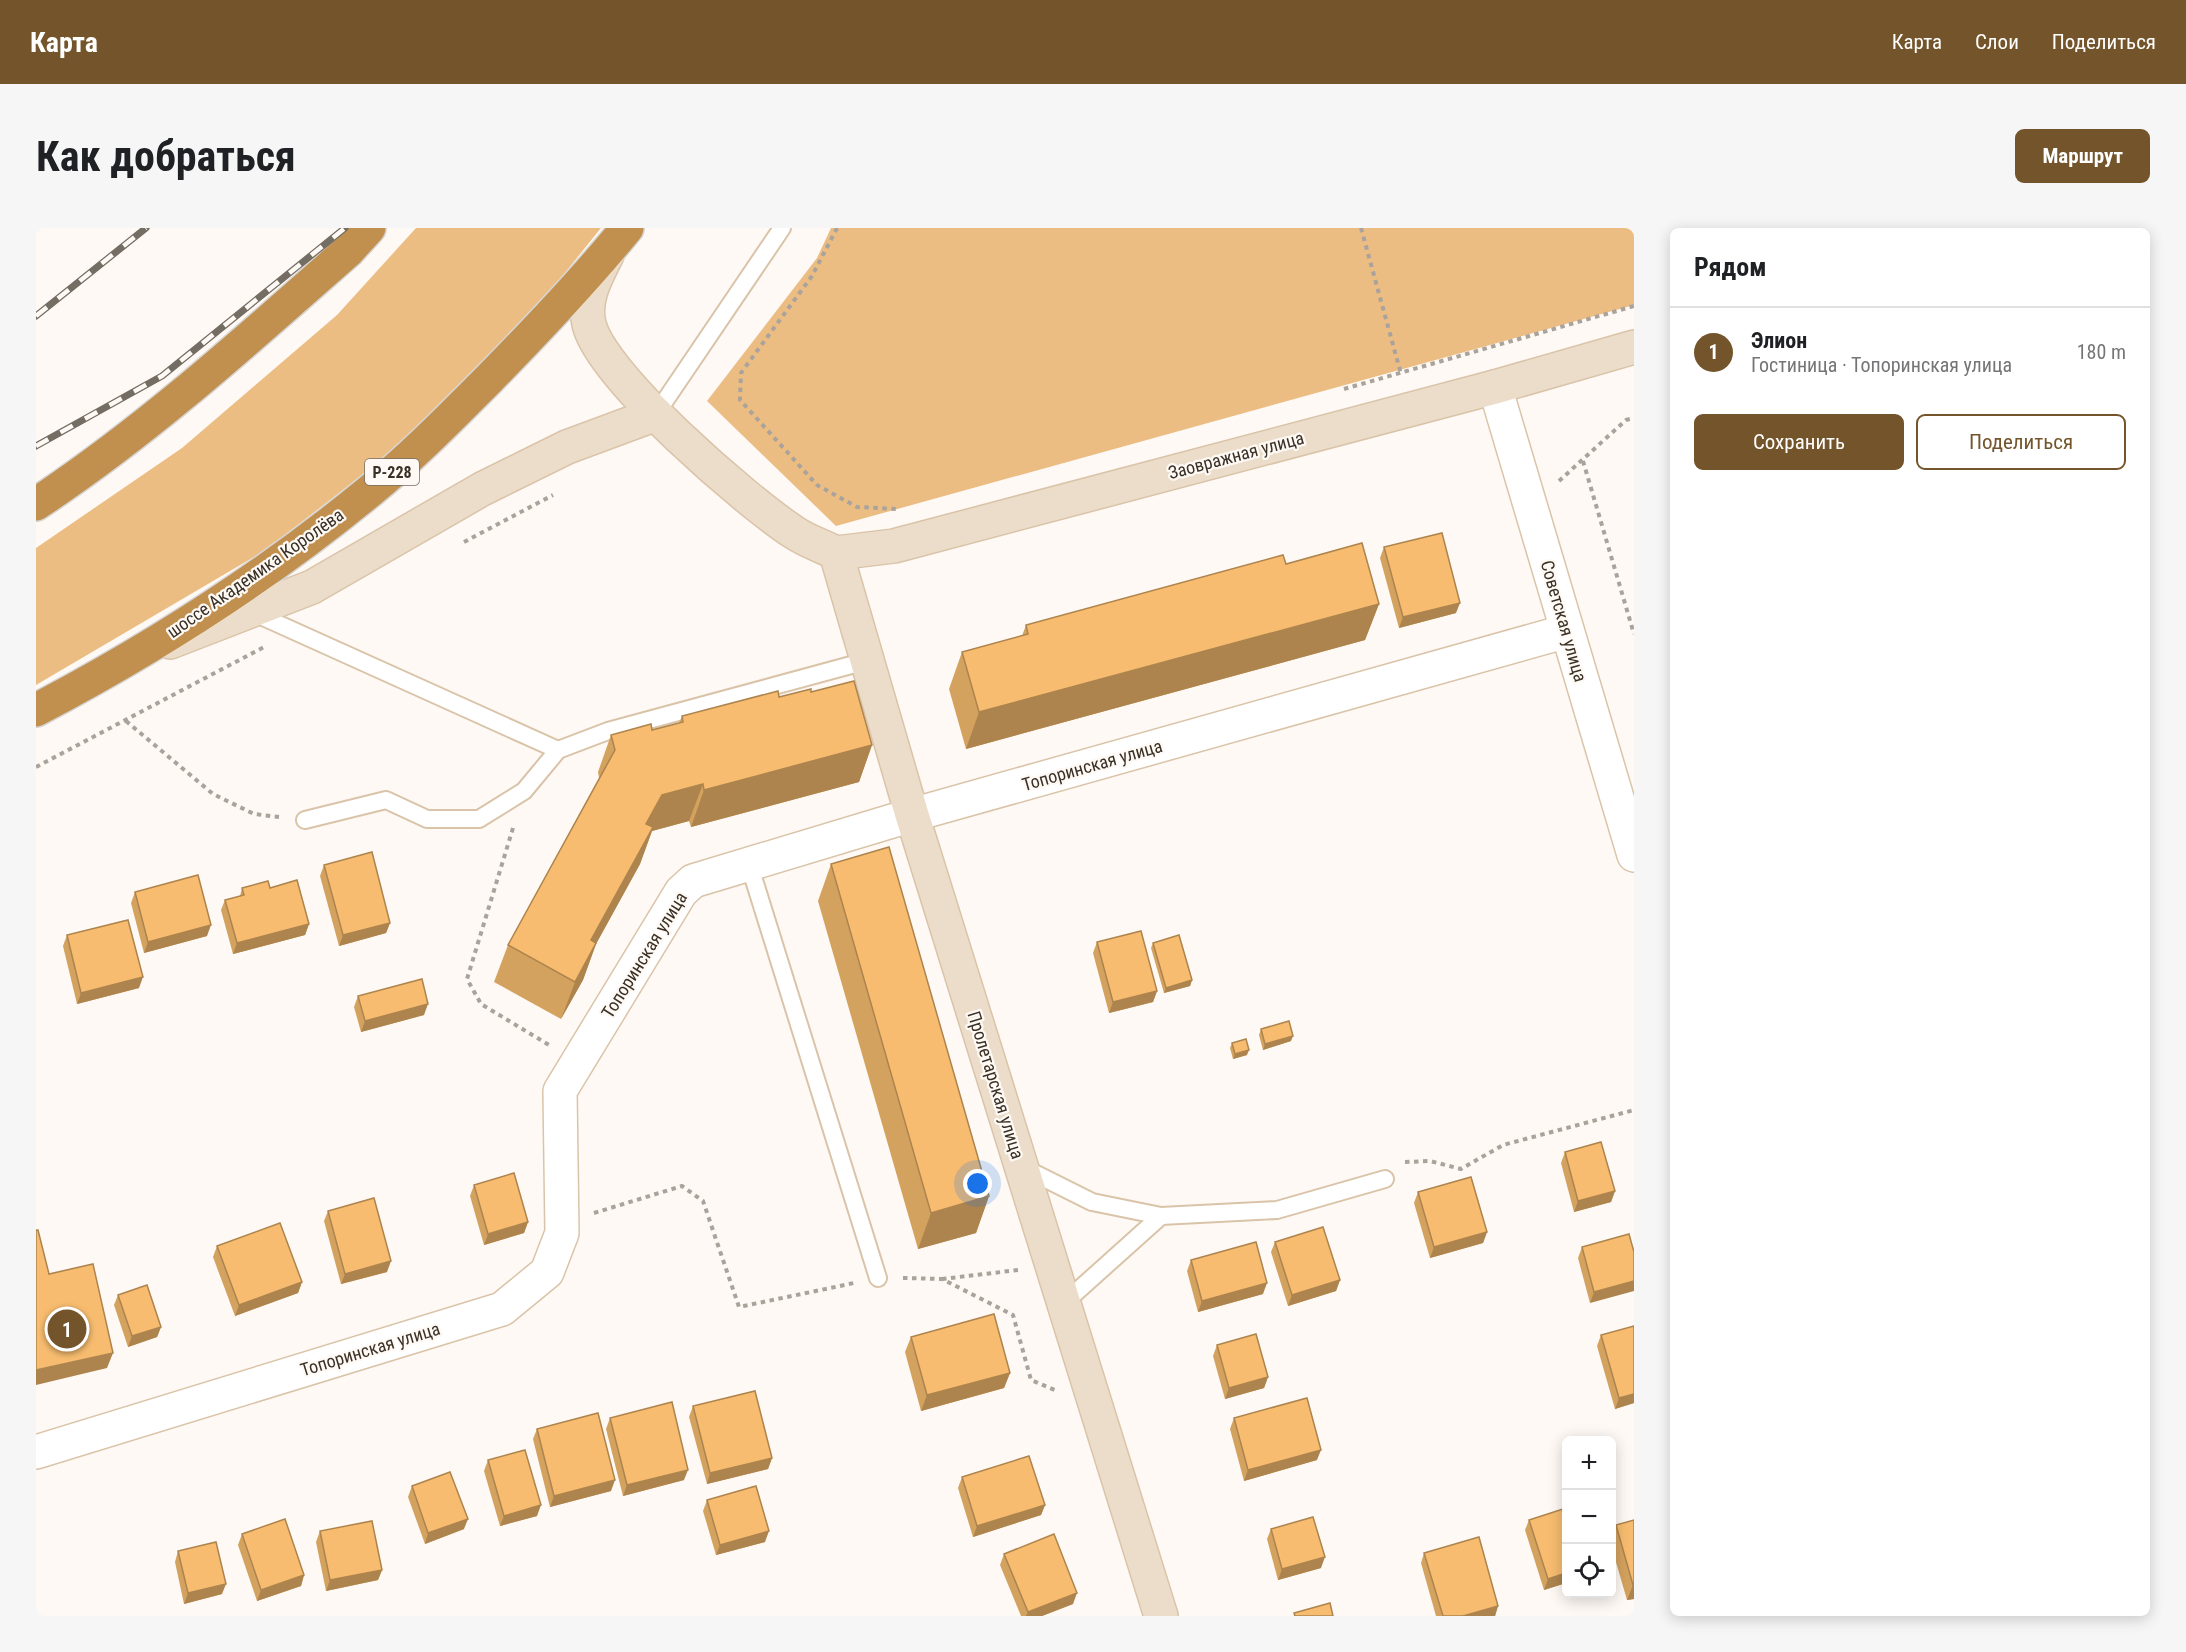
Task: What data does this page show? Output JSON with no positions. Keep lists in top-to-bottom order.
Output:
{
  "streets": {
    "highway": ["Р-228", "шоссе Академика Королёва"],
    "main road": ["Заовражная улица", "Пролетарская улица"],
    "street": ["Советская улица", "Топоринская улица"]
  },
  "crossings": [
    ["Заовражная улица", "Советская улица"],
    ["Заовражная улица", "Пролетарская улица"],
    ["Советская улица", "Топоринская улица"],
    ["Топоринская улица", "Пролетарская улица"]
  ],
  "page": {
    "header": "Карта",
    "nav": ["Карта", "Слои", "Поделиться"],
    "buttons": [
      "Маршрут",
      ["Сохранить", "Поделиться"]
    ],
    "title": "Как добраться",
    "heading": "Рядом",
    "list": [
      {
        "mark": "1",
        "name": "Элион",
        "note": "Гостиница · Топоринская улица",
        "value": "180 m"
      }
    ],
    "pins": "1",
    "map_buttons": ["+", "−"]
  }
}
